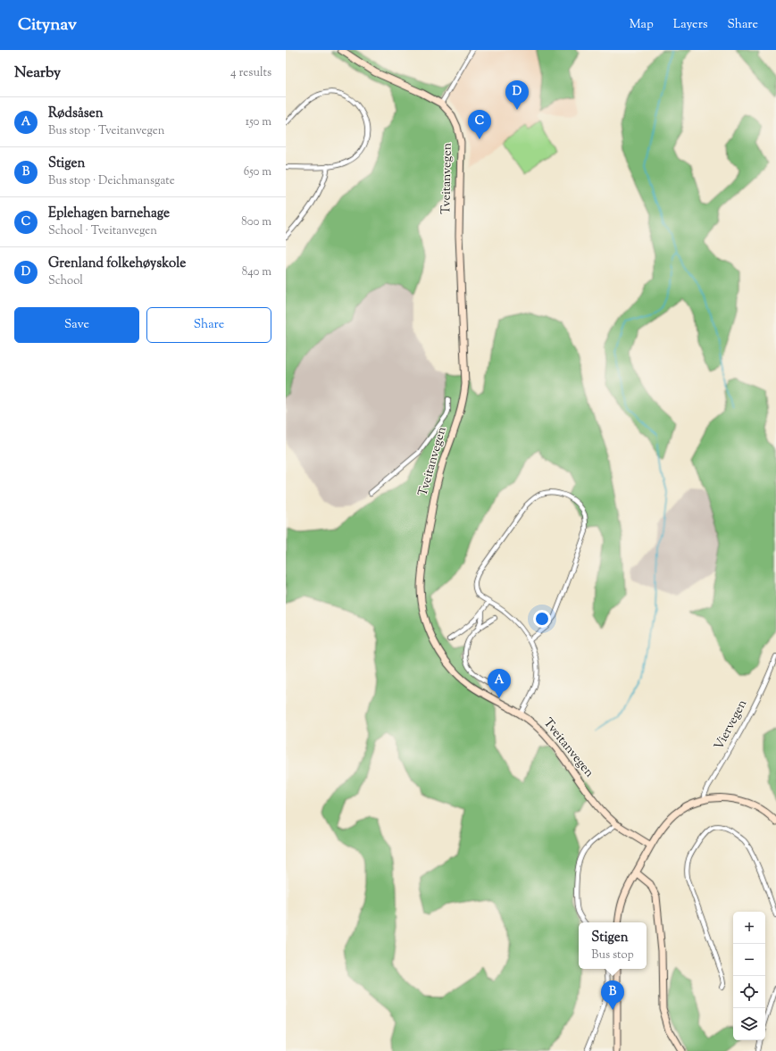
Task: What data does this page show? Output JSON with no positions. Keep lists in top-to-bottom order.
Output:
{
  "streets": {
    "main road": ["Tveitanvegen"],
    "street": ["Viervegen"]
  },
  "page": {
    "header": "Citynav",
    "nav": ["Map", "Layers", "Share"],
    "heading": ["Nearby", "4 results"],
    "pins": [
      "D",
      "C",
      "A",
      "B"
    ],
    "list": [
      {
        "mark": "A",
        "name": "Rødsåsen",
        "note": "Bus stop · Tveitanvegen",
        "value": "150 m"
      },
      {
        "mark": "B",
        "name": "Stigen",
        "note": "Bus stop · Deichmansgate",
        "value": "650 m"
      },
      {
        "mark": "C",
        "name": "Eplehagen barnehage",
        "note": "School · Tveitanvegen",
        "value": "800 m"
      },
      {
        "mark": "D",
        "name": "Grenland folkehøyskole",
        "note": "School",
        "value": "840 m"
      }
    ],
    "buttons": ["Save", "Share"],
    "map_buttons": ["+", "−"],
    "popup": ["Stigen", "Bus stop"]
  }
}
